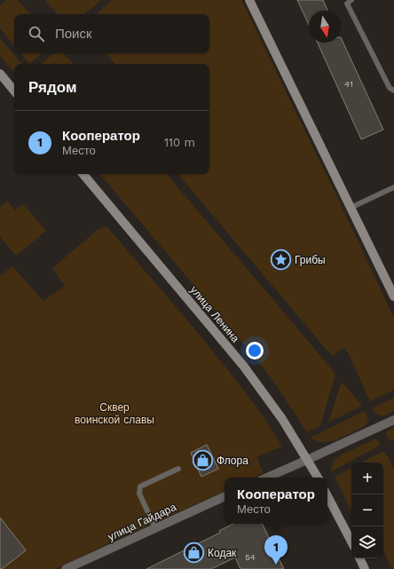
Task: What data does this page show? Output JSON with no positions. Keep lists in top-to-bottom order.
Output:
{
  "streets": {
    "main road": ["улица Ленина"],
    "street": ["улица Гайдара"]
  },
  "parks": ["Сквер воинской славы"],
  "places": {
    "place": ["Грибы"],
    "shop": ["Флора", "Кодак"]
  },
  "house_numbers": ["41", "54"],
  "north": "bottom",
  "page": {
    "search": "Поиск",
    "heading": "Рядом",
    "list": [
      {
        "mark": "1",
        "name": "Кооператор",
        "note": "Место",
        "value": "110 m"
      }
    ],
    "map_buttons": ["+", "−"],
    "popup": ["Кооператор", "Место"],
    "pins": "1"
  }
}
